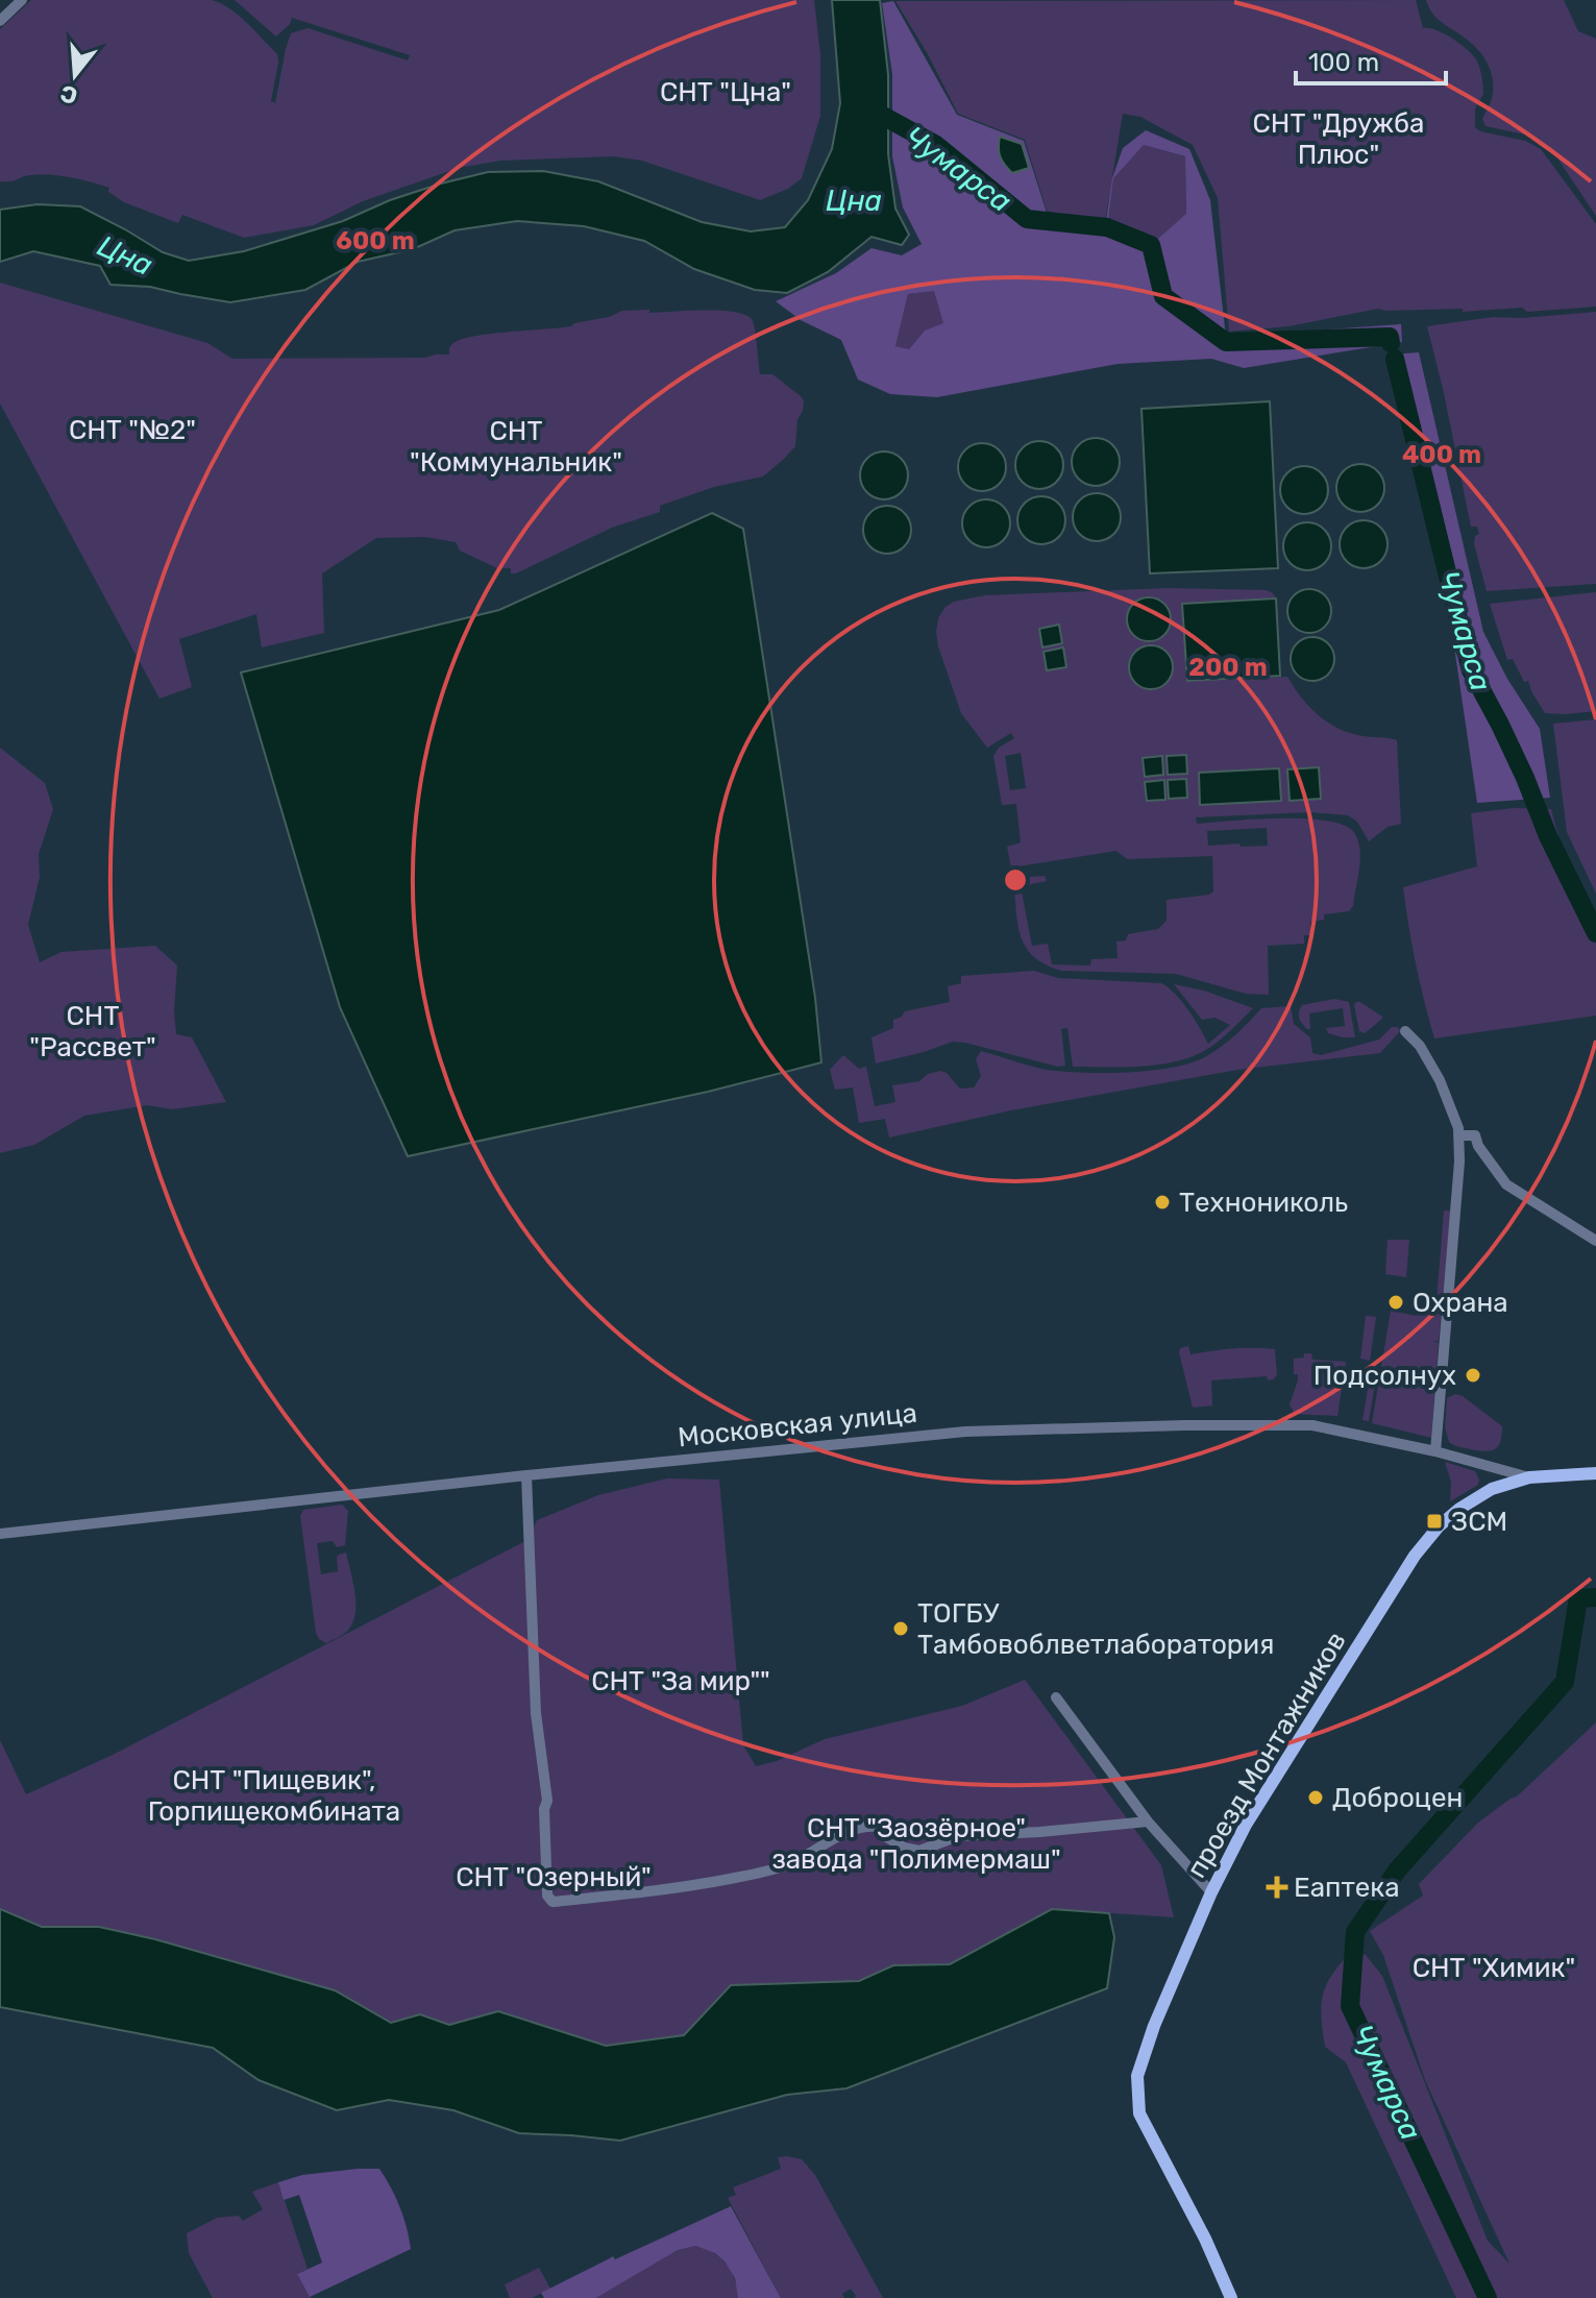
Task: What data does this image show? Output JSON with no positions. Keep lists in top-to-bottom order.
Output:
{
  "streets": {
    "main road": ["Московская улица", "проезд Монтажников"]
  },
  "crossings": [
    ["Московская улица", "проезд Монтажников"]
  ],
  "water": ["Чумарса", "Цна"],
  "parks": [
    "СНТ \"Цна\"",
    "СНТ \"Дружба Плюс\"",
    "СНТ \"№2\"",
    "СНТ \"Коммунальник\"",
    "СНТ \"Рассвет\"",
    "СНТ \"За мир\"\"",
    "СНТ \"Пищевик\", Горпищекомбината",
    "СНТ \"Заозёрное\" завода \"Полимермаш\"",
    "СНТ \"Озерный\"",
    "СНТ \"Химик\""
  ],
  "places": {
    "other": [
      "Технониколь",
      "Охрана",
      "Подсолнух",
      "ТОГБУ Тамбовоблветлаборатория",
      "Доброцен"
    ],
    "transit": ["ЗСМ"],
    "health": ["Еаптека"]
  },
  "scale_bar": "100 m",
  "north": "bottom",
  "rings": ["600 m", "400 m", "200 m"]
}
